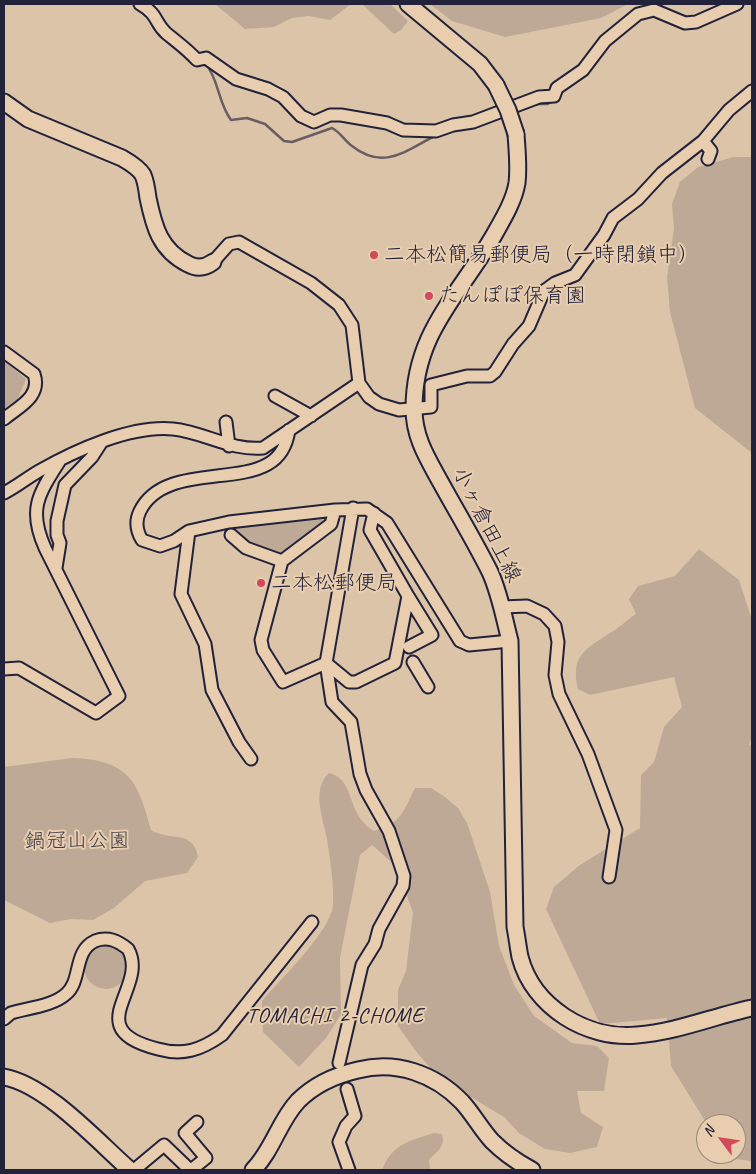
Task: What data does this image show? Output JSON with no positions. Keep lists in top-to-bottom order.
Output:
{
  "streets": {
    "main road": ["小ヶ倉田上線"]
  },
  "districts": ["TOMACHI 2-CHOME"],
  "parks": ["鍋冠山公園"],
  "places": ["二本松簡易郵便局（一時閉鎖中）", "たんぽぽ保育園", "二本松郵便局"],
  "north": "top left"
}
